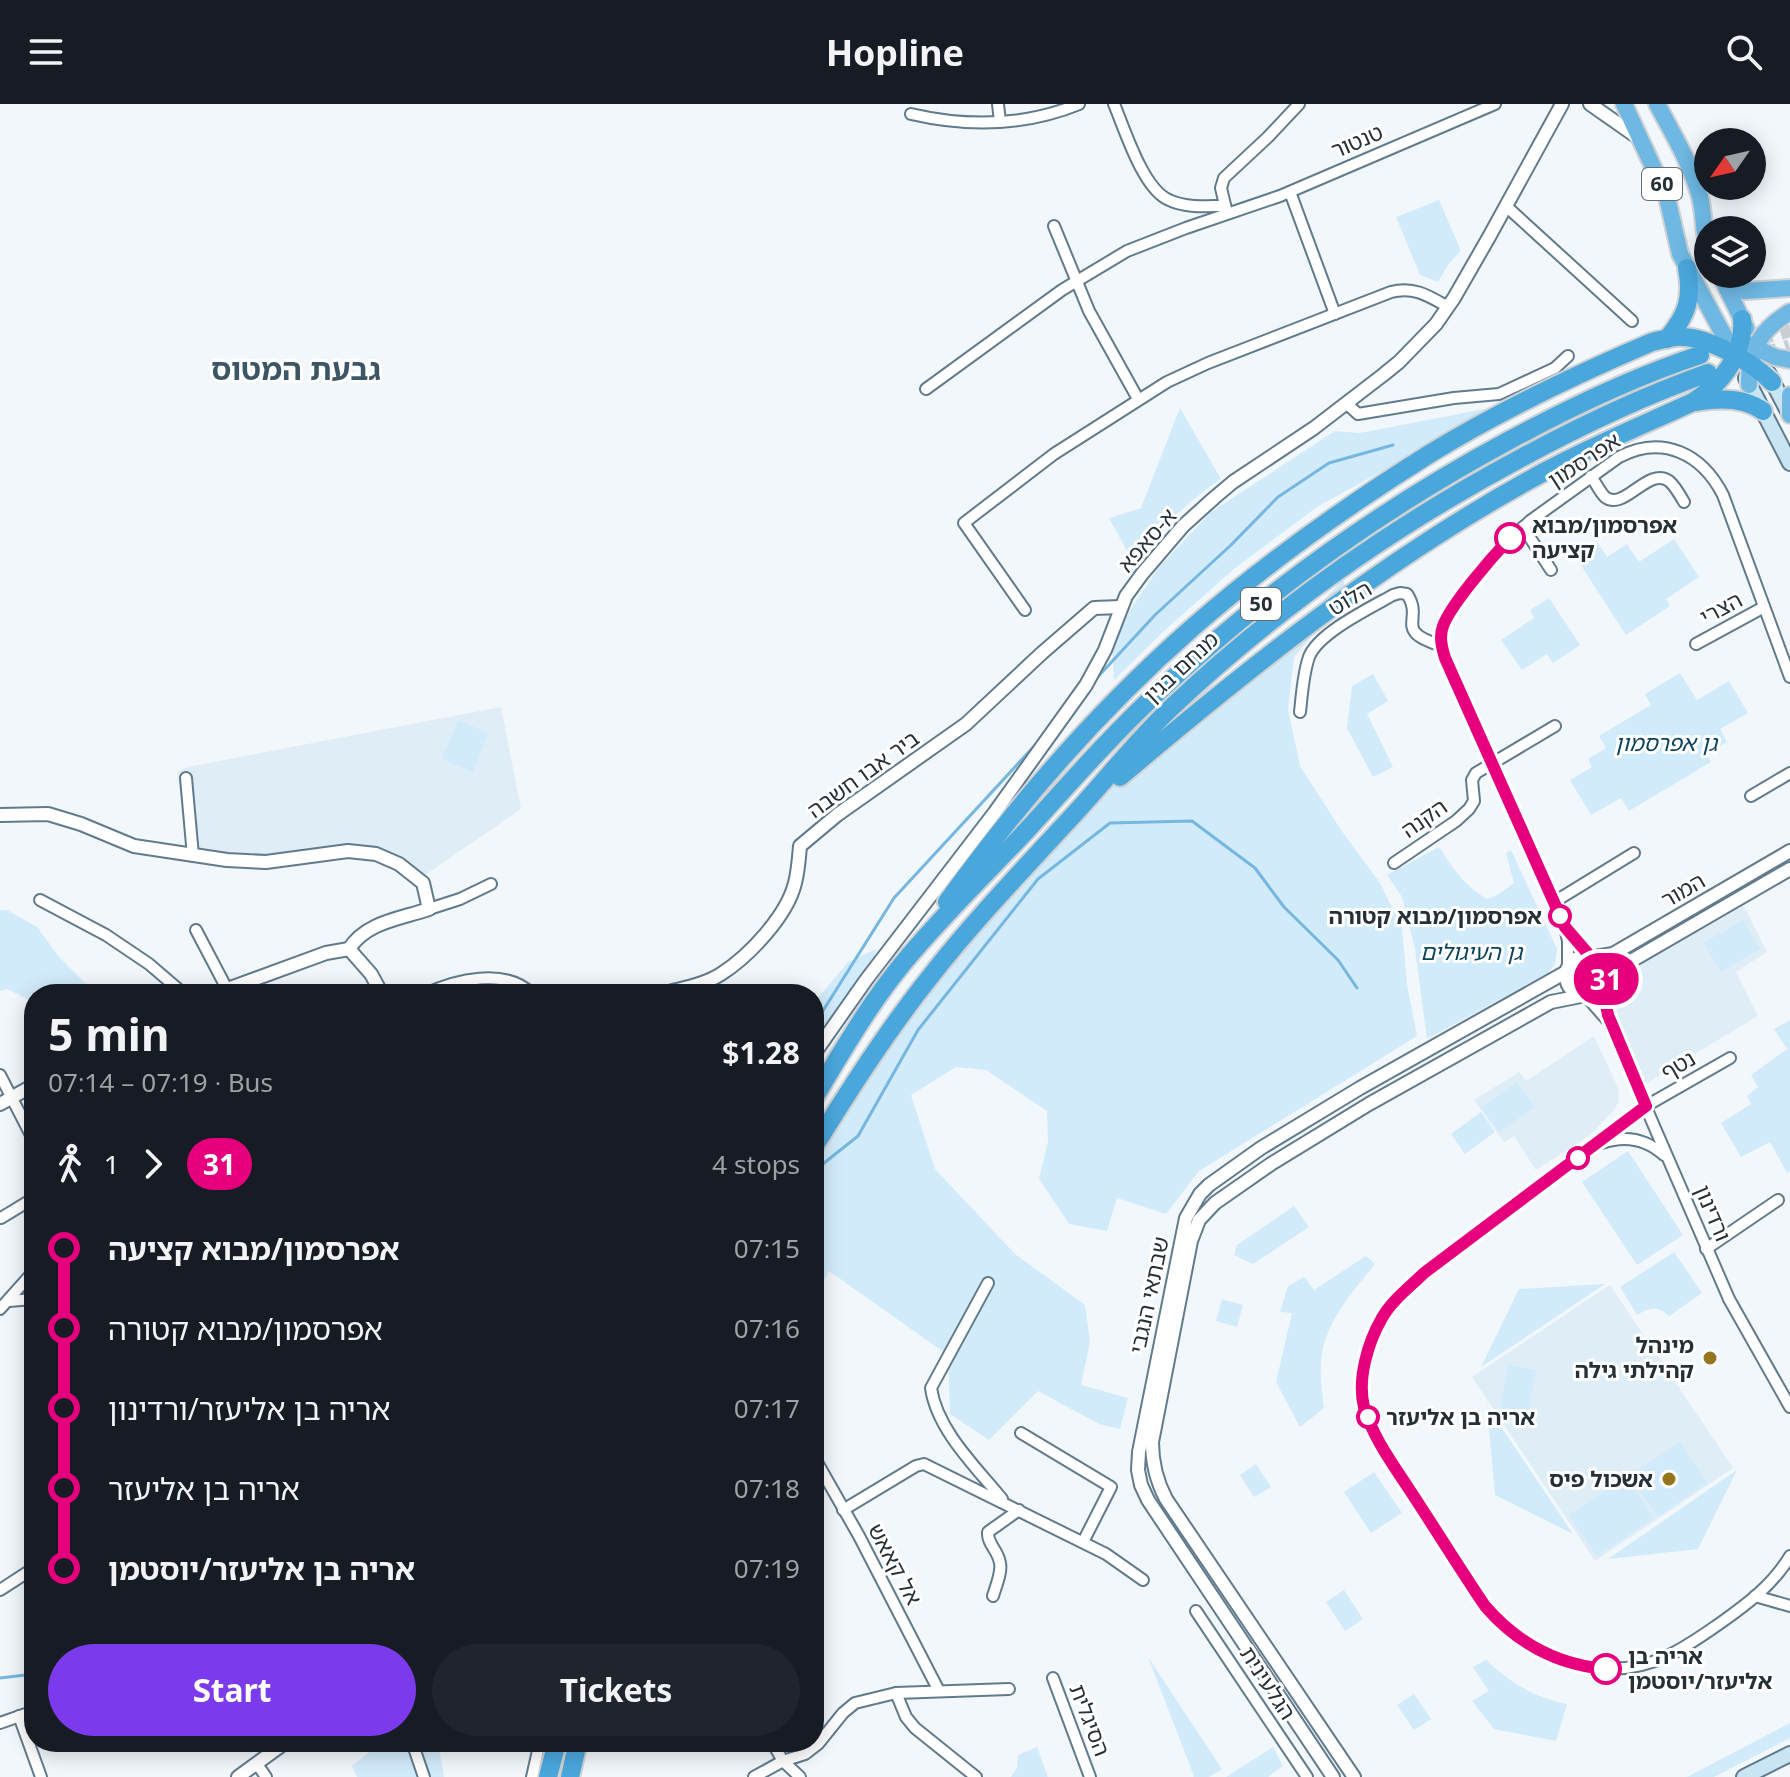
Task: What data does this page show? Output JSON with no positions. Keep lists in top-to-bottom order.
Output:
{
  "streets": {
    "highway": ["60", "50", "מנחם בגין"],
    "street": [
      "טנטור",
      "אפרסמון",
      "א-סאפא",
      "הלוט",
      "הצרי",
      "ביר אבו חשבה",
      "הקנה",
      "המור",
      "נטף",
      "ורדינון",
      "שבתאי הנגבי",
      "אל קאאש",
      "הגלעינית",
      "הסיגלית"
    ]
  },
  "crossings": [
    ["אפרסמון", "הלוט"],
    ["אפרסמון", "הצרי"],
    ["א-סאפא", "ביר אבו חשבה"],
    ["המור", "ורדינון"],
    ["המור", "שבתאי הנגבי"],
    ["נטף", "ורדינון"],
    ["ורדינון", "שבתאי הנגבי"]
  ],
  "districts": ["גבעת המטוס"],
  "parks": ["גן אפרסמון", "גן העיגולים"],
  "places": [
    "אפרסמון/מבוא קציעה",
    "אפרסמון/מבוא קטורה",
    "מינהל קהילתי גילה",
    "אריה בן אליעזר",
    "אשכול פיס",
    "אריה בן אליעזר/יוסטמן"
  ],
  "lines": ["bus line 31"],
  "north": "bottom left",
  "page": {
    "header": "Hopline",
    "on_map": "31",
    "heading": ["5 min", "07:14 – 07:19 · Bus", "$1.28"],
    "legs": ["1", "31", "4 stops"],
    "list": [
      {
        "name": "אפרסמון/מבוא קציעה",
        "value": "07:15"
      },
      {
        "name": "אפרסמון/מבוא קטורה",
        "value": "07:16"
      },
      {
        "name": "אריה בן אליעזר/ורדינון",
        "value": "07:17"
      },
      {
        "name": "אריה בן אליעזר",
        "value": "07:18"
      },
      {
        "name": "אריה בן אליעזר/יוסטמן",
        "value": "07:19"
      }
    ],
    "buttons": ["Start", "Tickets"]
  }
}
